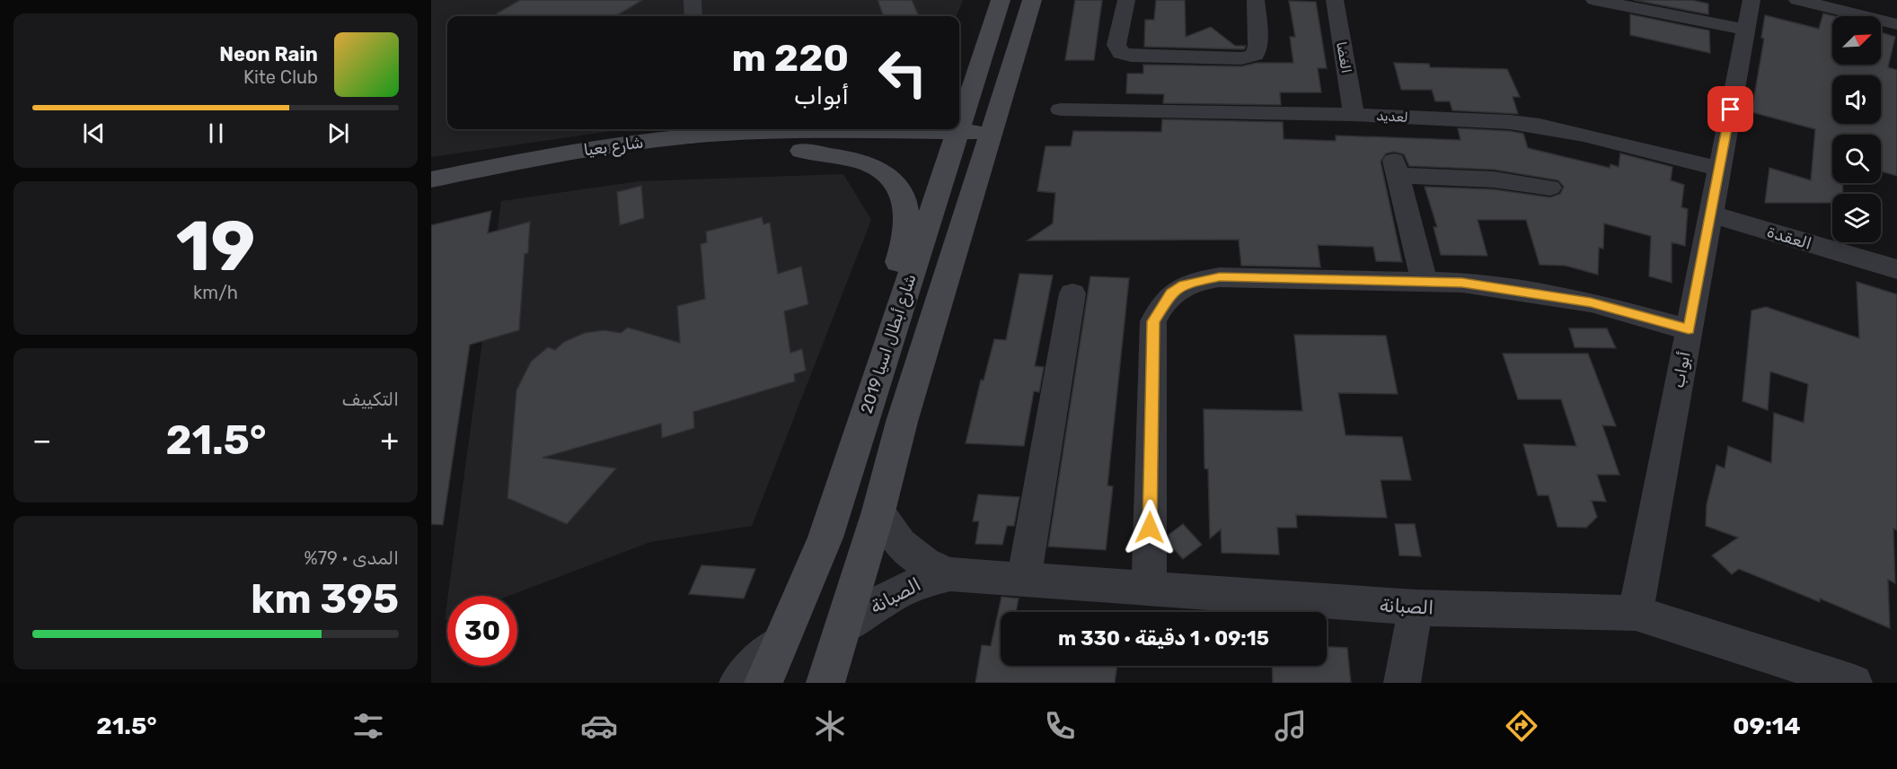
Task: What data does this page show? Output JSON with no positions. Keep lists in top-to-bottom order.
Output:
{
  "streets": {
    "main road": ["شارع بعيا", "شارع أبطال اسيا 2019"],
    "street": [
      "الغضا",
      "لعديد",
      "العقدة",
      "أبواب",
      "الصبانة"
    ]
  },
  "crossings": [
    ["الغضا", "لعديد"],
    ["لعديد", "أبواب"],
    ["شارع بعيا", "شارع أبطال اسيا 2019"],
    ["العقدة", "أبواب"],
    ["أبواب", "الصبانة"]
  ],
  "north": "top right",
  "page": {
    "turn": ["220 m", "أبواب"],
    "song": ["Neon Rain", "Kite Club"],
    "tile": [
      ["19", "km/h"],
      "التكييف",
      ["المدى · 79%", "395 km"]
    ],
    "heat": ["−", "21.5°", "+"],
    "limit": "30",
    "trip": "09:15 · 1 دقيقة · 330 m",
    "tabs": ["09:14", "21.5°"]
  }
}
